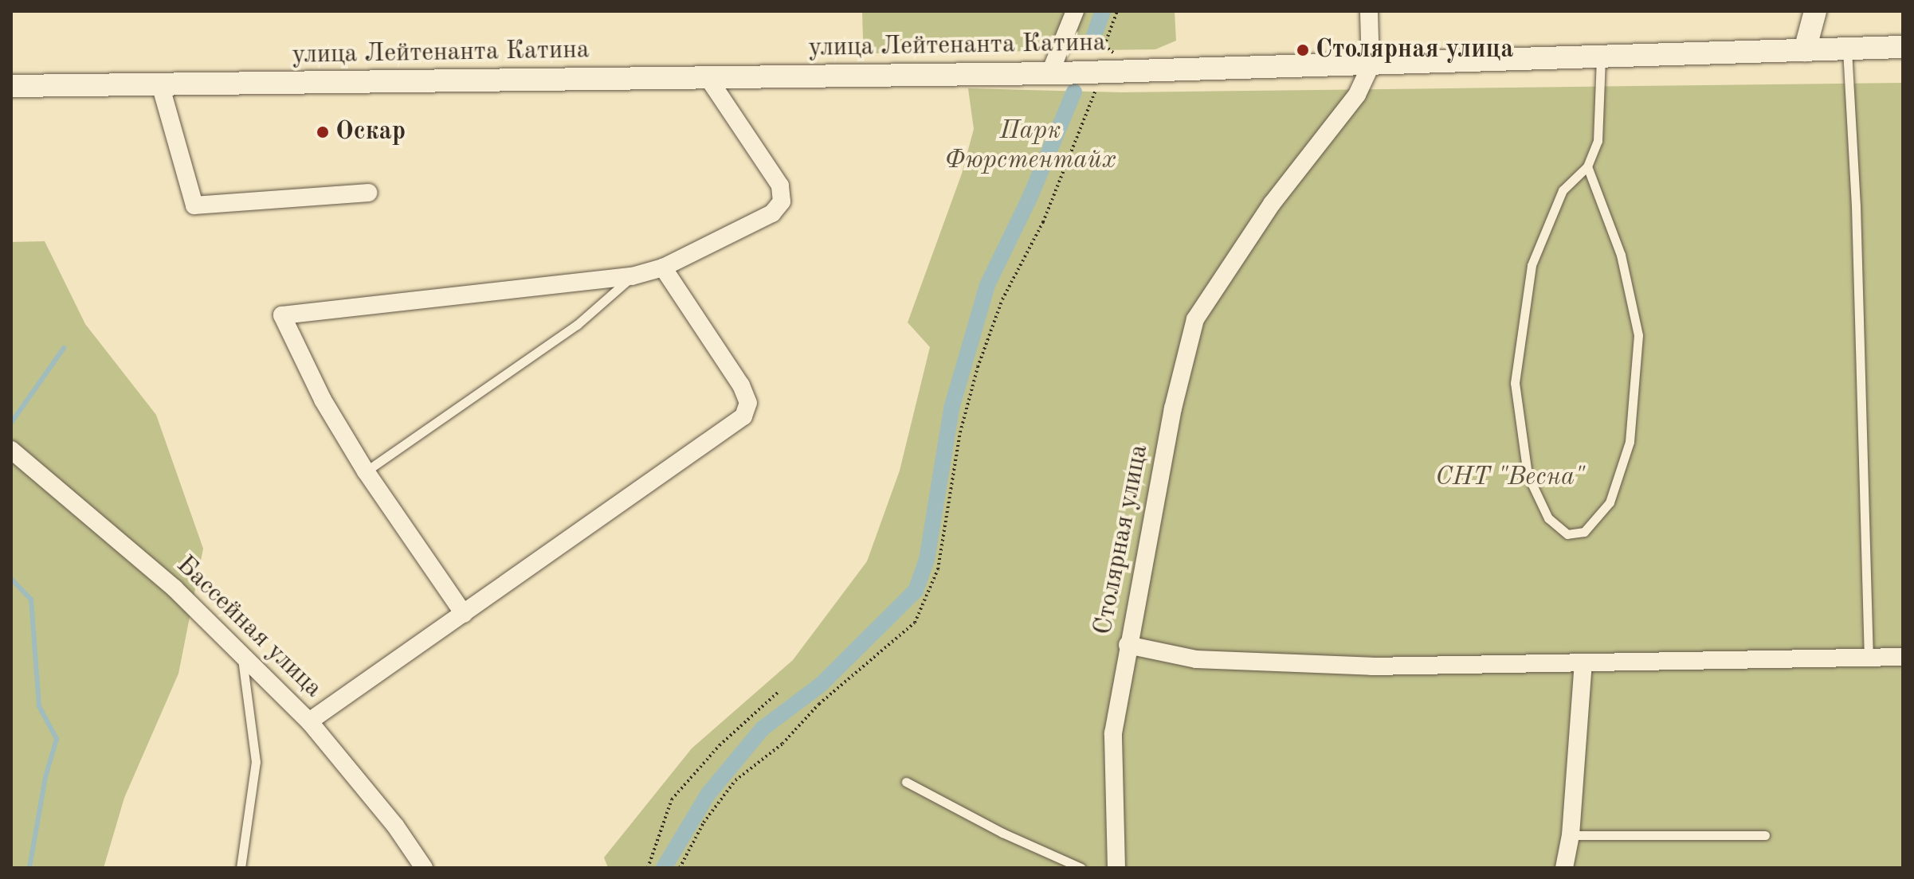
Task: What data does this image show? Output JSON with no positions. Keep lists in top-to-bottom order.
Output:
{
  "streets": {
    "street": ["улица Лейтенанта Катина", "Столярная улица", "Бассейная улица"]
  },
  "crossings": [
    ["улица Лейтенанта Катина", "Столярная улица"]
  ],
  "parks": ["Парк Фюрстентайх", "СНТ \"Весна\""],
  "places": ["Столярная улица", "Оскар"]
}
